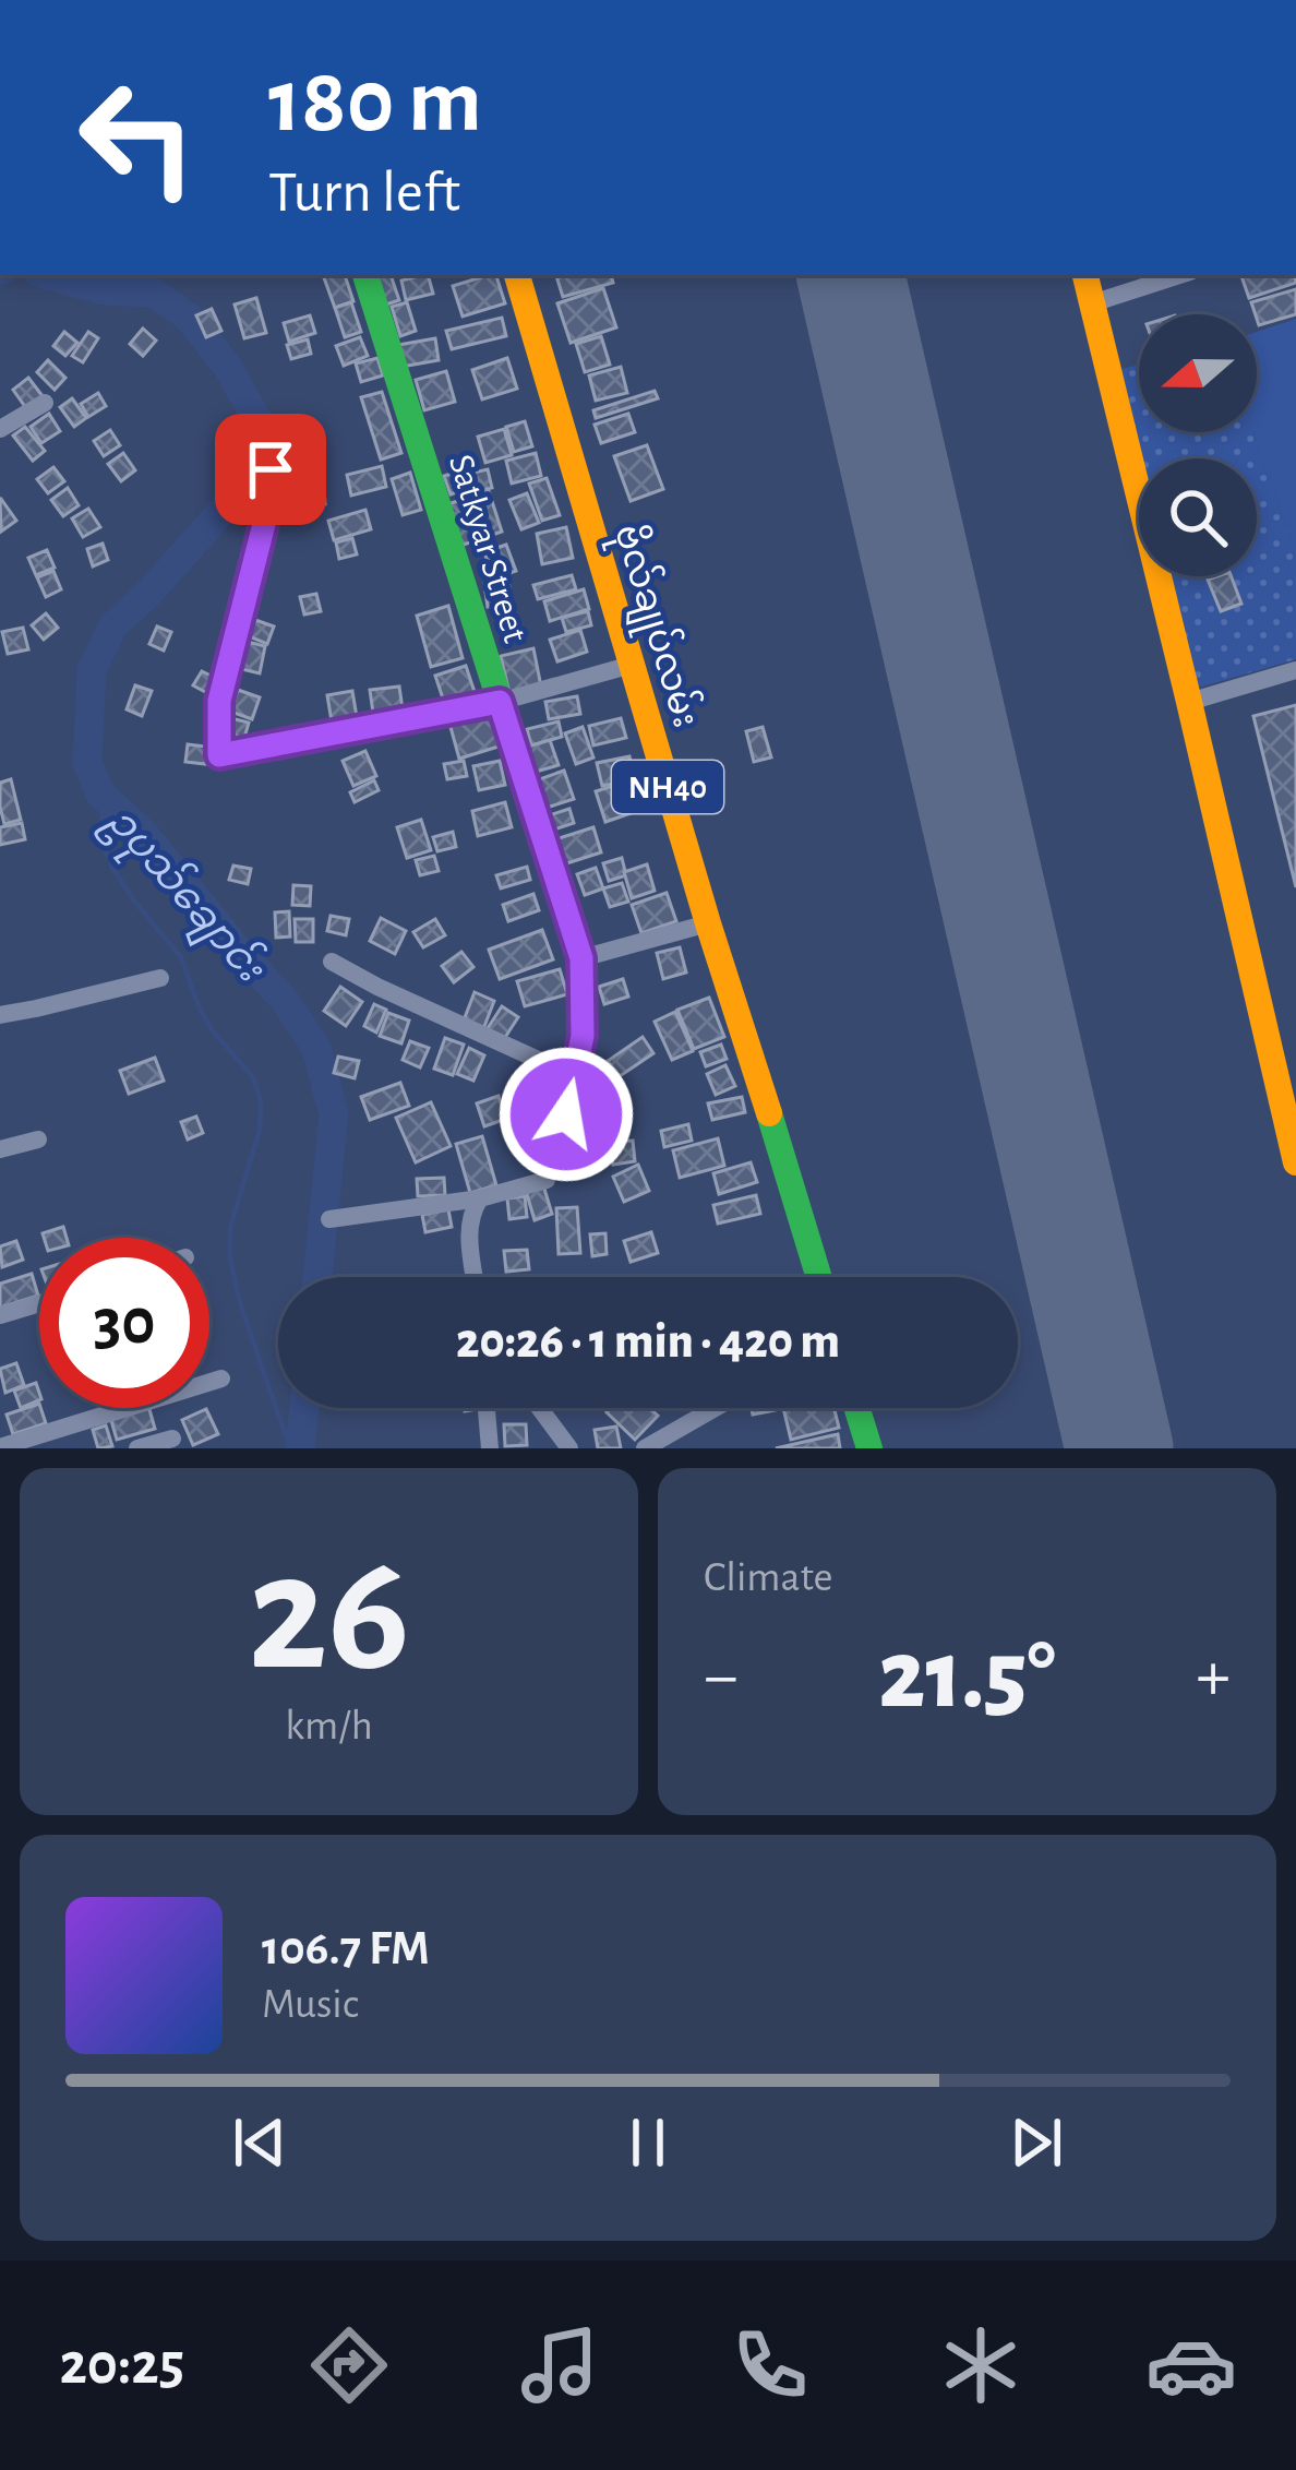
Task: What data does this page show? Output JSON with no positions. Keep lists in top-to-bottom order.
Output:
{
  "streets": {
    "main road": ["Satkyar Street", "ဗိုလ်ချုပ်လမ်း", "NH40"]
  },
  "water": ["ဥပုသ်ချောင်း"],
  "north": "left",
  "page": {
    "turn": ["180 m", "Turn left"],
    "limit": "30",
    "trip": "20:26 · 1 min · 420 m",
    "tile": [
      ["26", "km/h"],
      "Climate"
    ],
    "heat": ["−", "21.5°", "+"],
    "song": ["106.7 FM", "Music"],
    "tabs": "20:25"
  }
}
